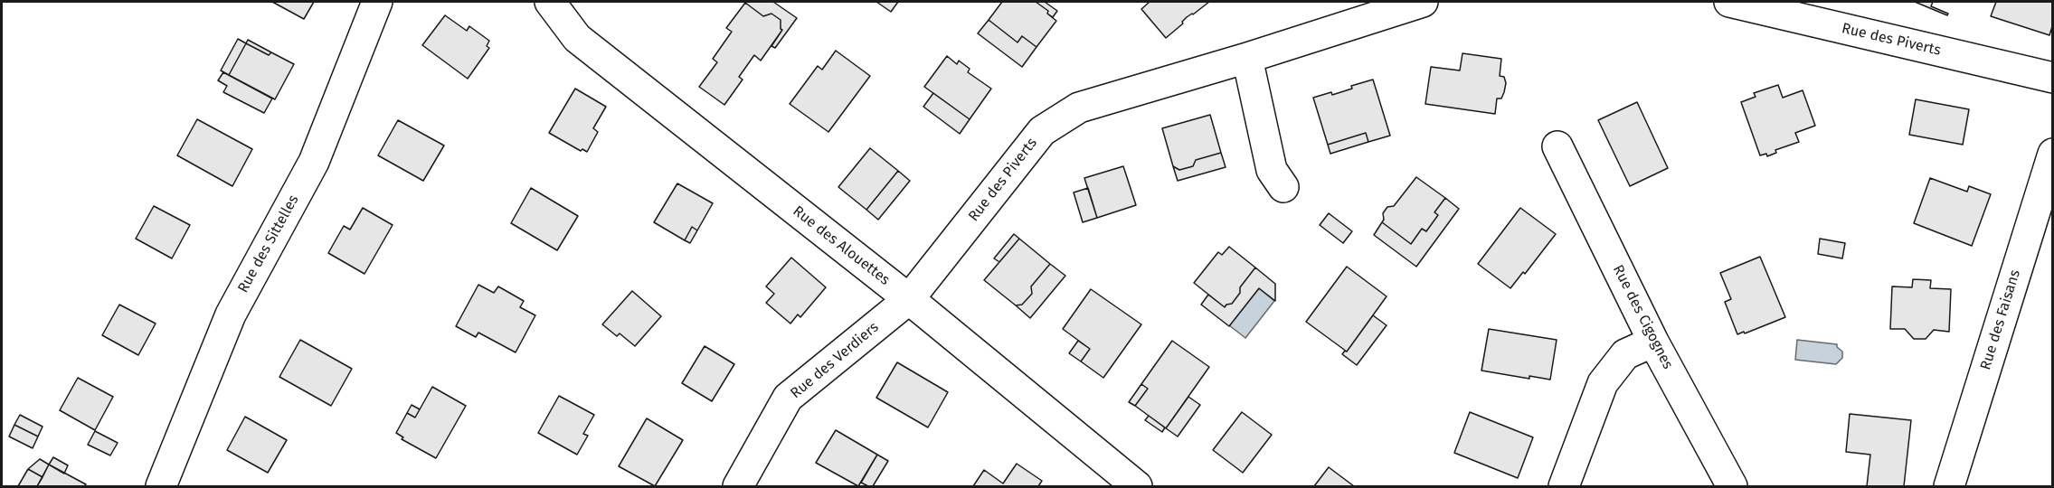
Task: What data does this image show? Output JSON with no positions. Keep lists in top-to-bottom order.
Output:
{
  "streets": {
    "street": [
      "Rue des Piverts",
      "Rue des Sittelles",
      "Rue des Alouettes",
      "Rue des Cigognes",
      "Rue des Faisans",
      "Rue des Verdiers"
    ]
  },
  "crossings": [
    ["Rue des Piverts", "Rue des Alouettes"],
    ["Rue des Piverts", "Rue des Verdiers"],
    ["Rue des Alouettes", "Rue des Verdiers"]
  ]
}
